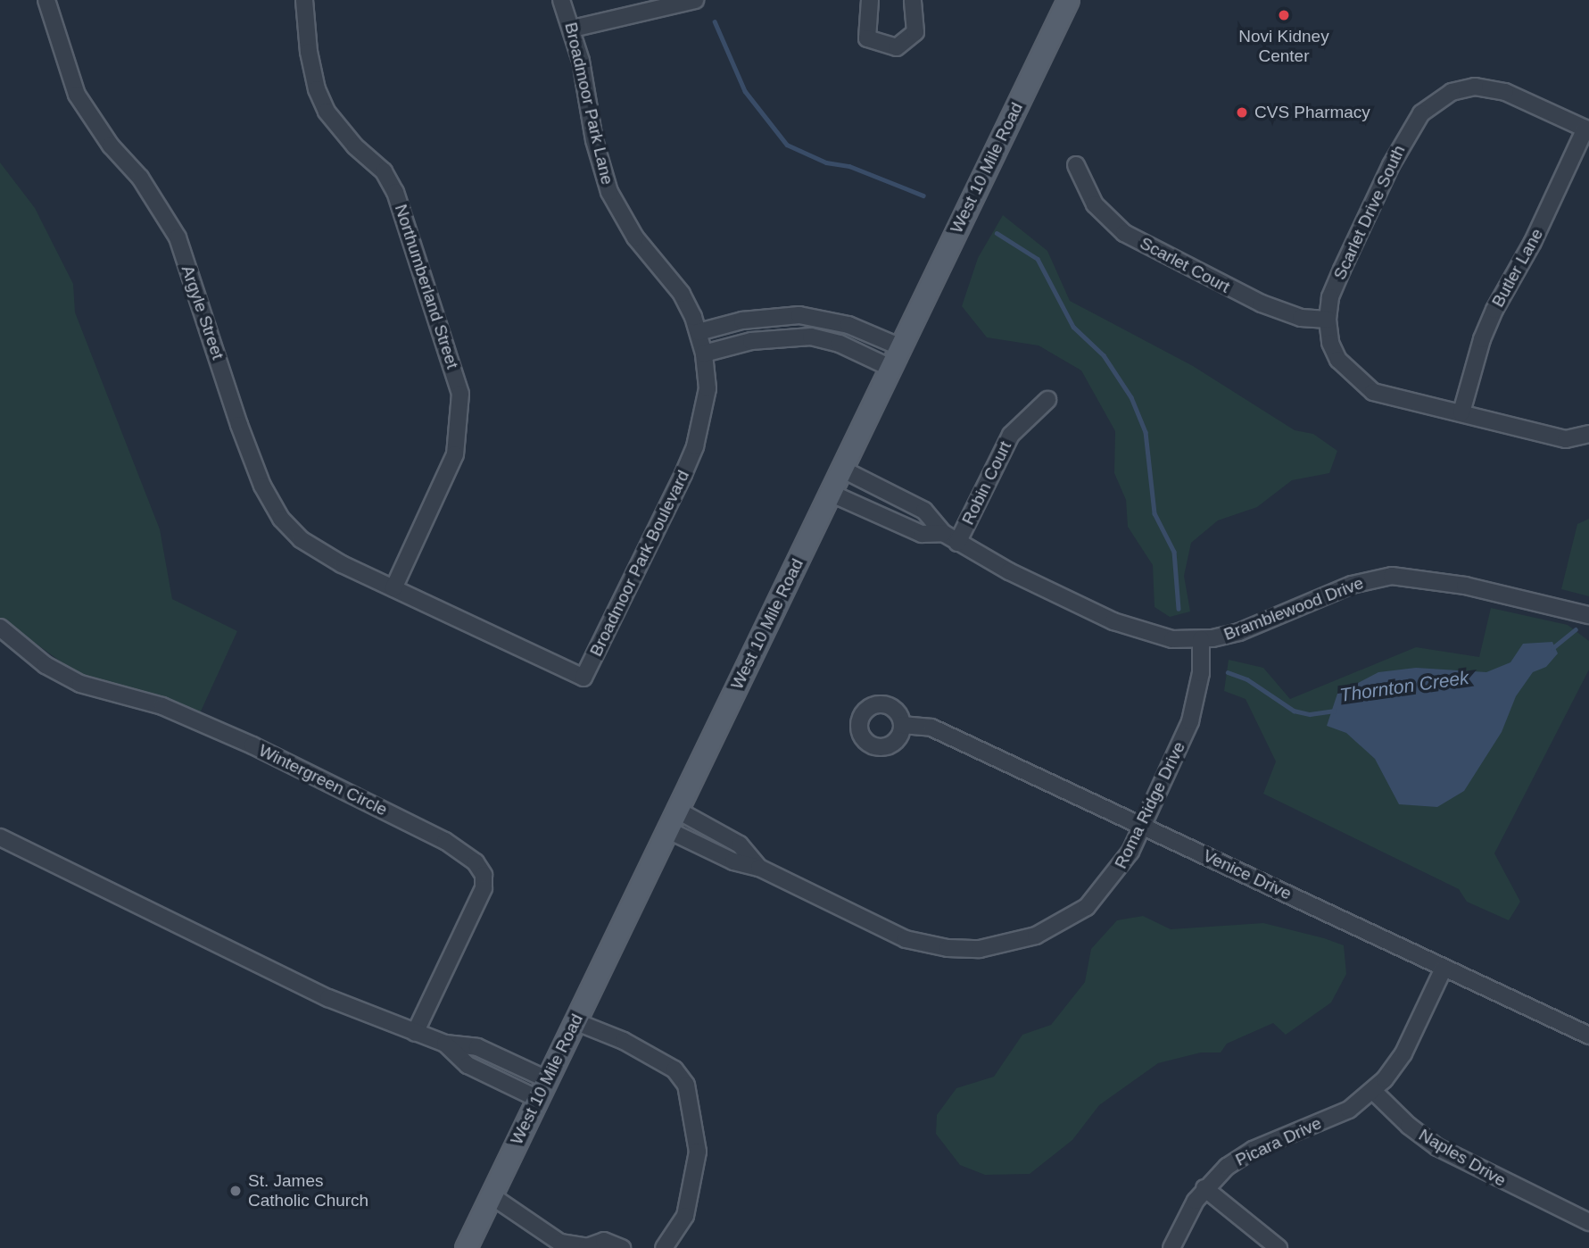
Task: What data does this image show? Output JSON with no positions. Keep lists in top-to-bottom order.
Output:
{
  "streets": {
    "main road": ["West 10 Mile Road"],
    "street": [
      "Broadmoor Park Lane",
      "Scarlet Drive South",
      "Scarlet Court",
      "Butler Lane",
      "Northumberland Street",
      "Argyle Street",
      "Robin Court",
      "Broadmoor Park Boulevard",
      "Bramblewood Drive",
      "Wintergreen Circle",
      "Roma Ridge Drive",
      "Venice Drive",
      "Picara Drive",
      "Naples Drive"
    ]
  },
  "crossings": [
    ["Broadmoor Park Lane", "Broadmoor Park Boulevard"],
    ["West 10 Mile Road", "Bramblewood Drive"],
    ["West 10 Mile Road", "Roma Ridge Drive"],
    ["Scarlet Drive South", "Scarlet Court"],
    ["Scarlet Drive South", "Butler Lane"],
    ["Northumberland Street", "Argyle Street"],
    ["Northumberland Street", "Broadmoor Park Boulevard"],
    ["Argyle Street", "Broadmoor Park Boulevard"],
    ["Robin Court", "Bramblewood Drive"],
    ["Bramblewood Drive", "Roma Ridge Drive"],
    ["Roma Ridge Drive", "Venice Drive"],
    ["Picara Drive", "Naples Drive"]
  ],
  "water": ["Thornton Creek"],
  "places": ["Novi Kidney Center", "CVS Pharmacy", "St. James Catholic Church"]
}
